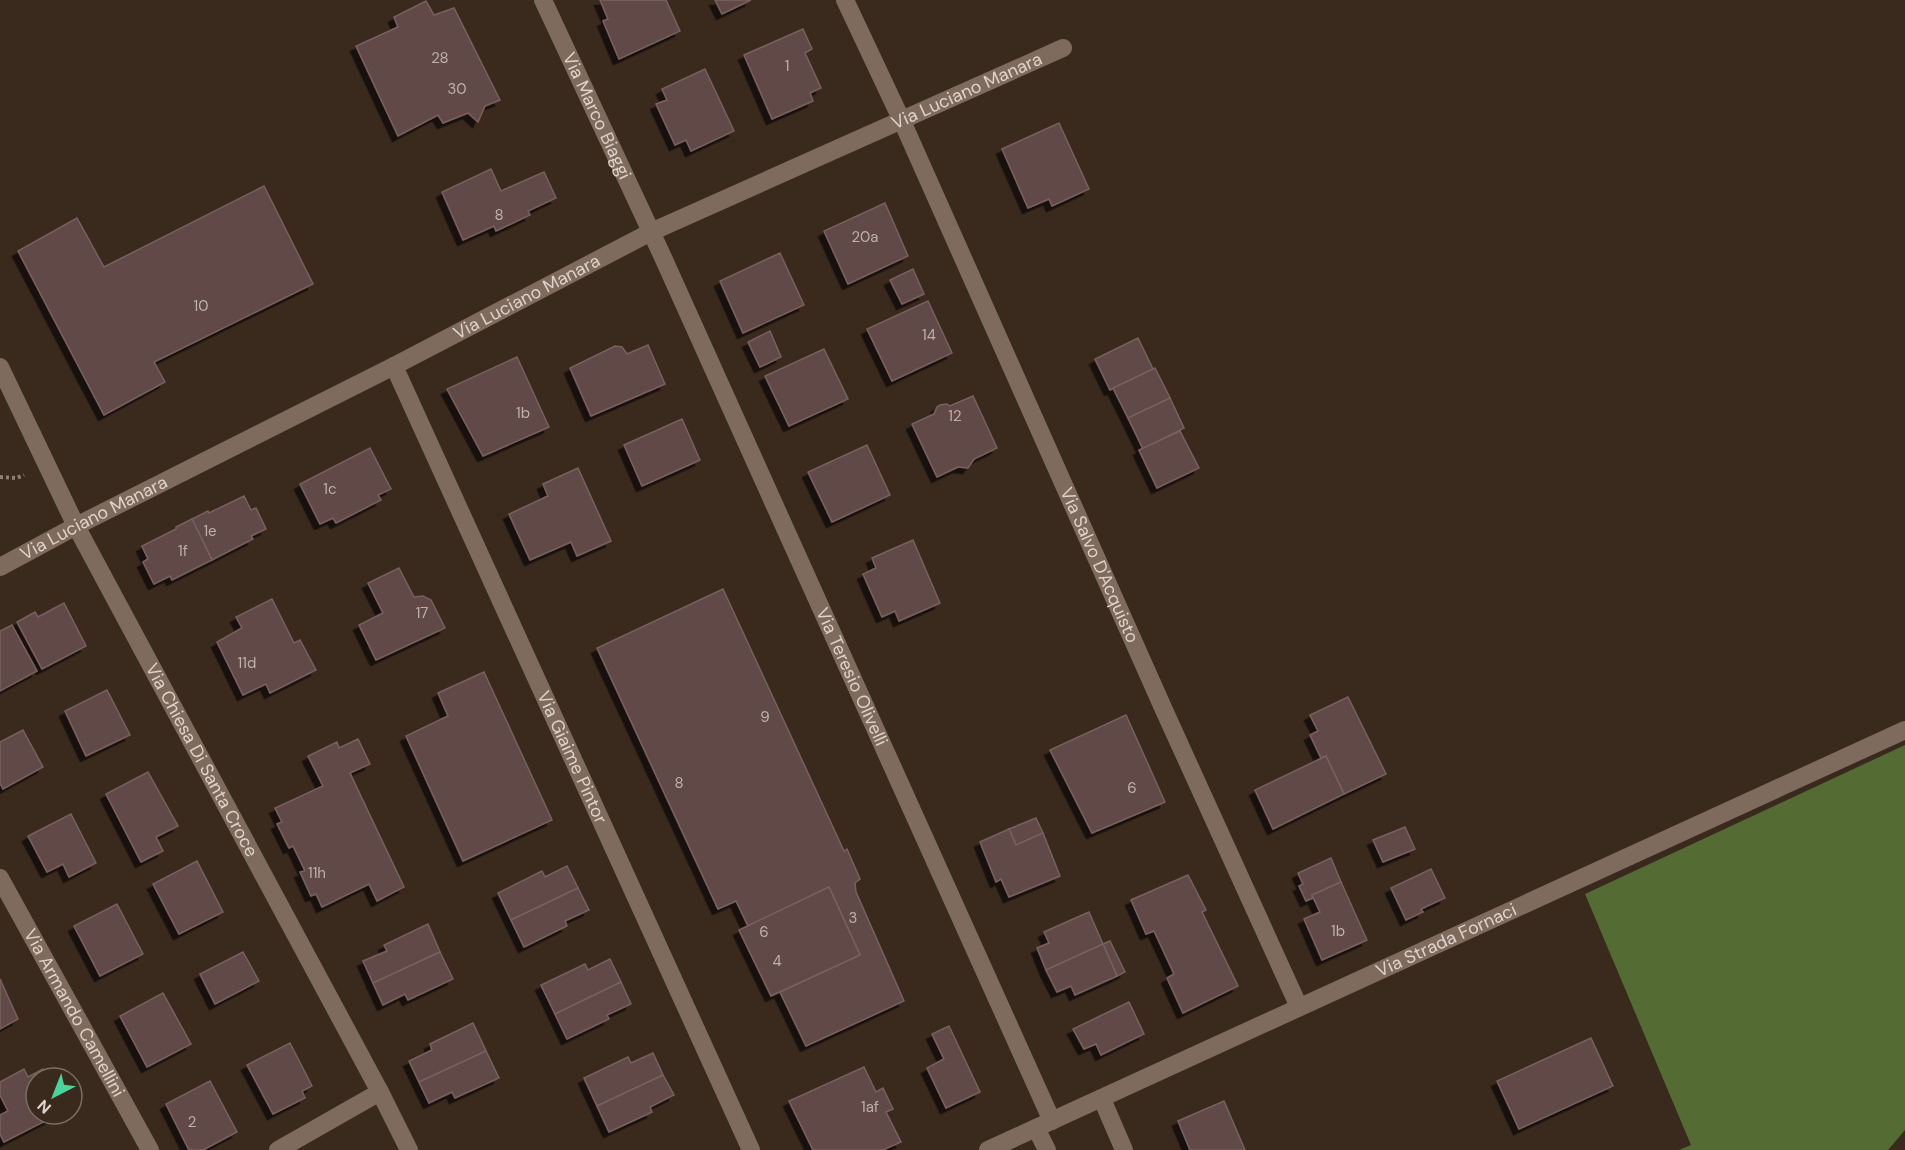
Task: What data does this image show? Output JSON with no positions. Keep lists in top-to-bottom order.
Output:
{
  "streets": {
    "street": [
      "Via Luciano Manara",
      "Via Marco Biaggi",
      "Via Salvo D'Acquisto",
      "Via Teresio Olivelli",
      "Via Giaime Pintor",
      "Via Chiesa Di Santa Croce",
      "Via Strada Fornaci",
      "Via Armando Camellini"
    ]
  },
  "crossings": [
    ["Via Luciano Manara", "Via Marco Biaggi"],
    ["Via Luciano Manara", "Via Salvo D'Acquisto"],
    ["Via Luciano Manara", "Via Teresio Olivelli"],
    ["Via Luciano Manara", "Via Giaime Pintor"],
    ["Via Luciano Manara", "Via Chiesa Di Santa Croce"],
    ["Via Marco Biaggi", "Via Teresio Olivelli"],
    ["Via Salvo D'Acquisto", "Via Strada Fornaci"],
    ["Via Teresio Olivelli", "Via Strada Fornaci"]
  ],
  "house_numbers": [
    "28",
    "1",
    "30",
    "8",
    "20a",
    "10",
    "14",
    "1b",
    "12",
    "1c",
    "1e",
    "1f",
    "17",
    "11d",
    "9",
    "8",
    "6",
    "11h",
    "3",
    "1b",
    "6",
    "4",
    "1af",
    "2"
  ],
  "north": "bottom left"
}
